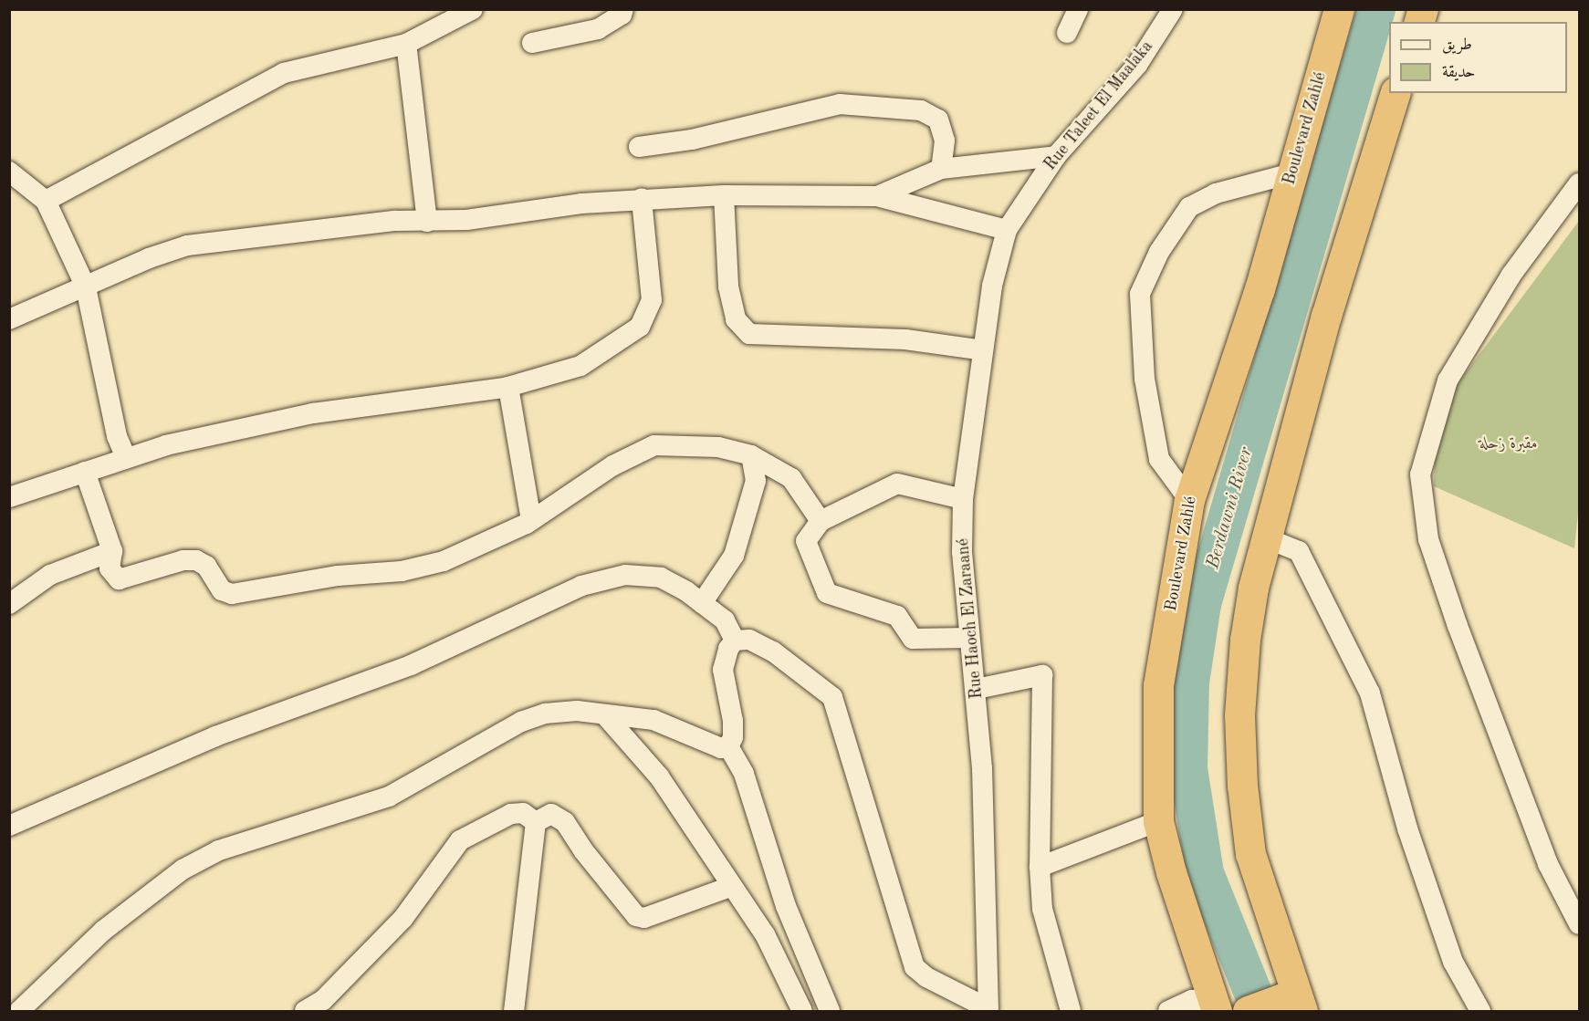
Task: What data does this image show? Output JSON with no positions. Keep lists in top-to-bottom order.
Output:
{
  "streets": {
    "highway": ["Boulevard Zahlé"],
    "street": ["Rue Taleet El Maalaka", "Rue Haoch El Zaraané"]
  },
  "crossings": [
    ["Rue Taleet El Maalaka", "Rue Haoch El Zaraané"]
  ],
  "water": ["Berdawni River"],
  "parks": ["مقبرة زحلة"],
  "legend": ["طريق", "حديقة"]
}
